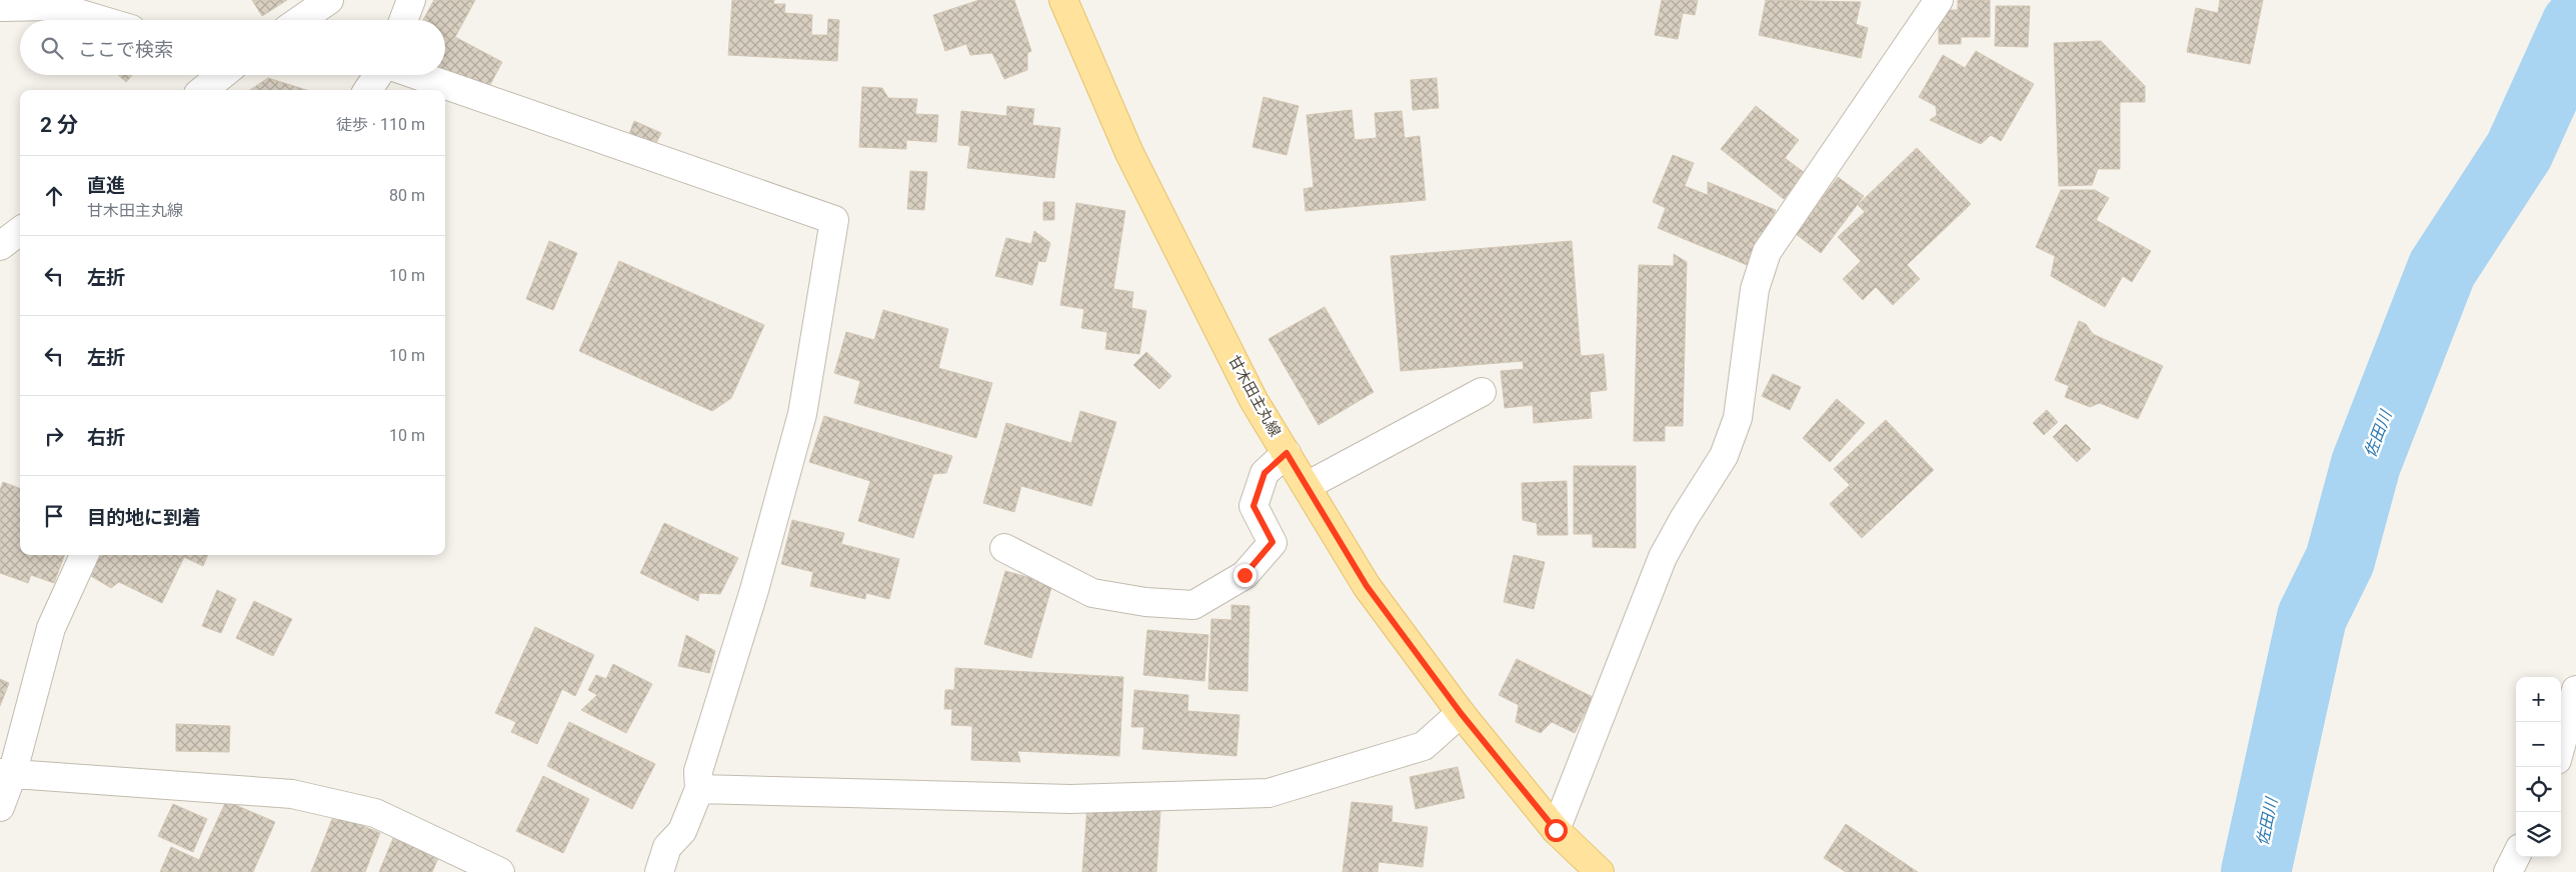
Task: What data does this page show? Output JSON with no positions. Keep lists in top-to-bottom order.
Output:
{
  "streets": {
    "main road": ["甘木田主丸線"]
  },
  "water": ["佐田川"],
  "page": {
    "search": "ここで検索",
    "heading": ["2 分", "徒歩 · 110 m"],
    "list": [
      ["直進", "甘木田主丸線", "80 m"],
      ["左折", "10 m"],
      ["左折", "10 m"],
      ["右折", "10 m"],
      "目的地に到着"
    ],
    "map_buttons": ["+", "−"]
  }
}
